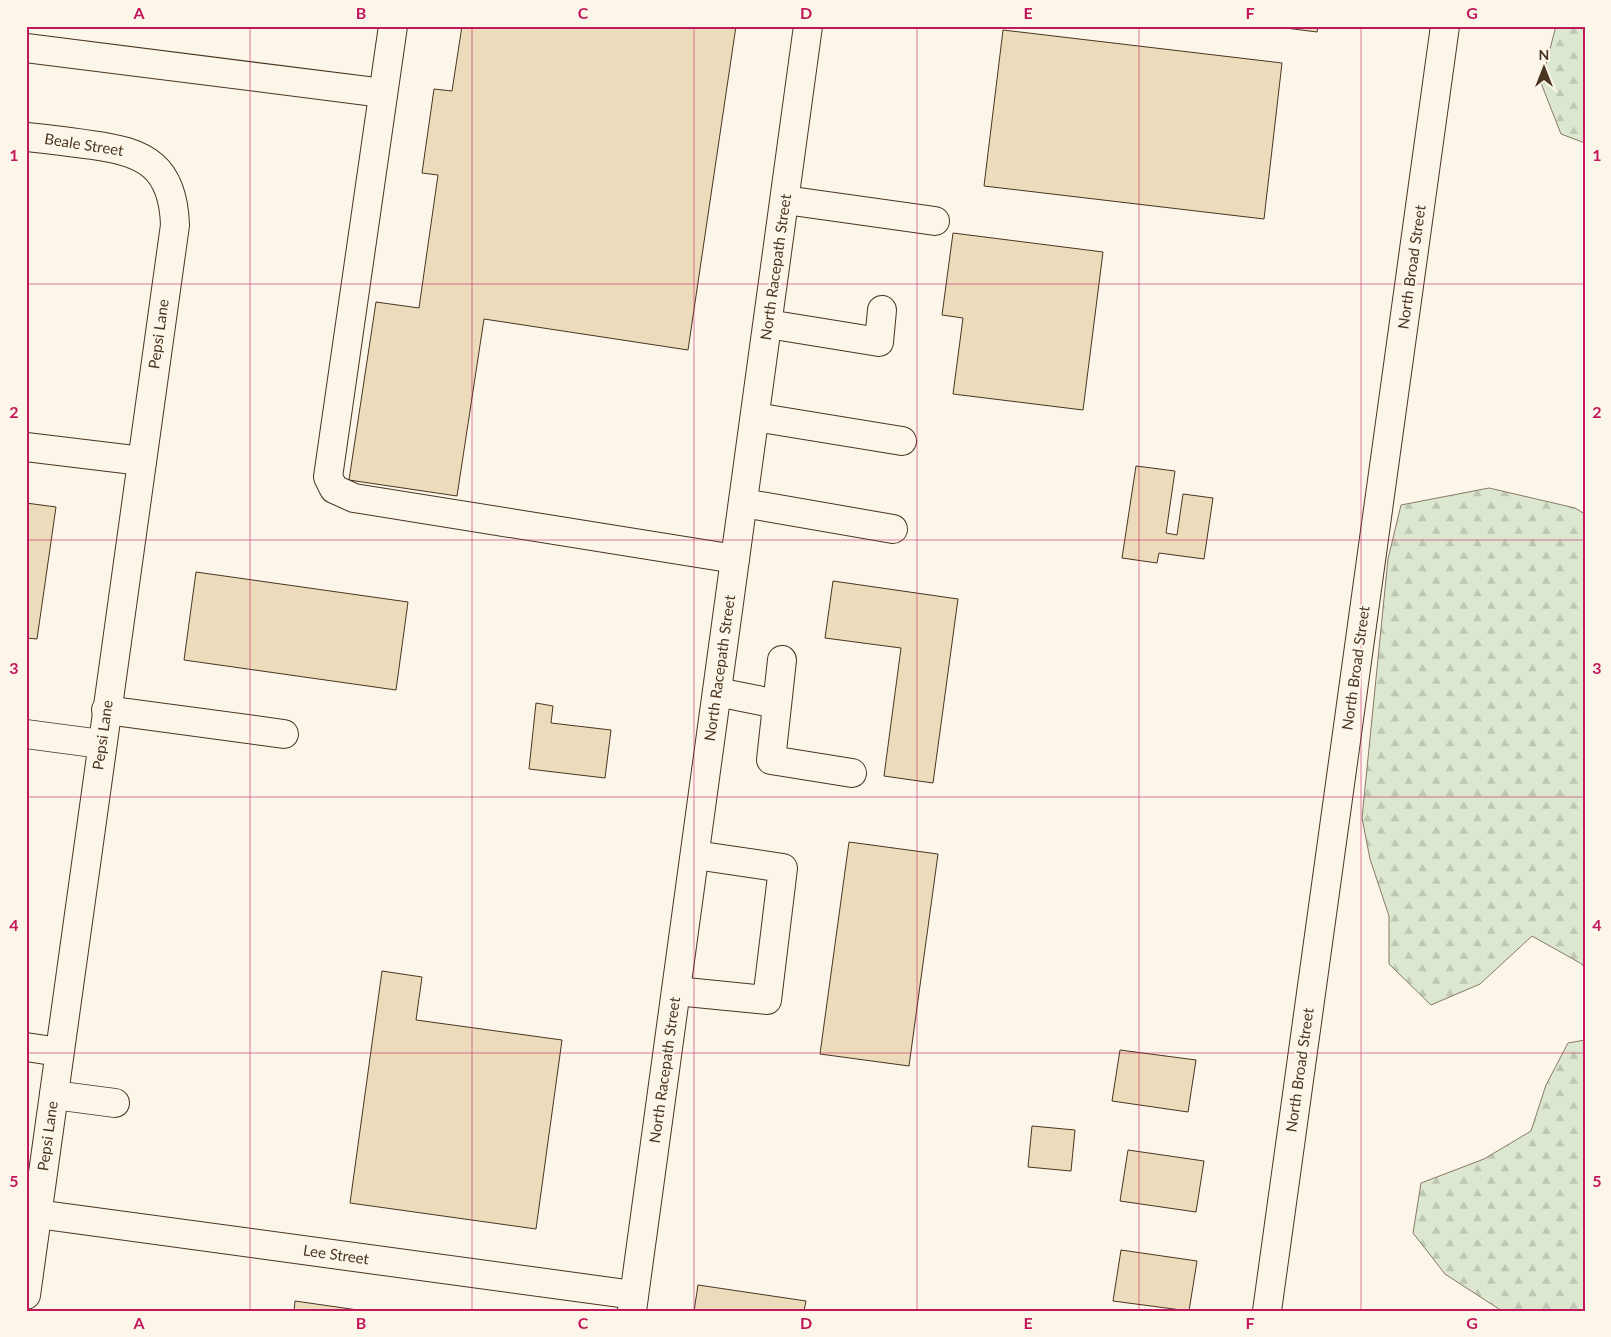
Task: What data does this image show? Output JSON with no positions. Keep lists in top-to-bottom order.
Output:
{
  "streets": {
    "street": [
      "Beale Street",
      "North Racepath Street",
      "North Broad Street",
      "Pepsi Lane",
      "Lee Street"
    ]
  },
  "crossings": [
    ["Beale Street", "Pepsi Lane"],
    ["North Racepath Street", "Lee Street"],
    ["Pepsi Lane", "Lee Street"]
  ],
  "north": "top",
  "grid": {
    "columns": [
      "A",
      "B",
      "C",
      "D",
      "E",
      "F",
      "G"
    ],
    "rows": [
      "1",
      "2",
      "3",
      "4",
      "5"
    ]
  }
}
